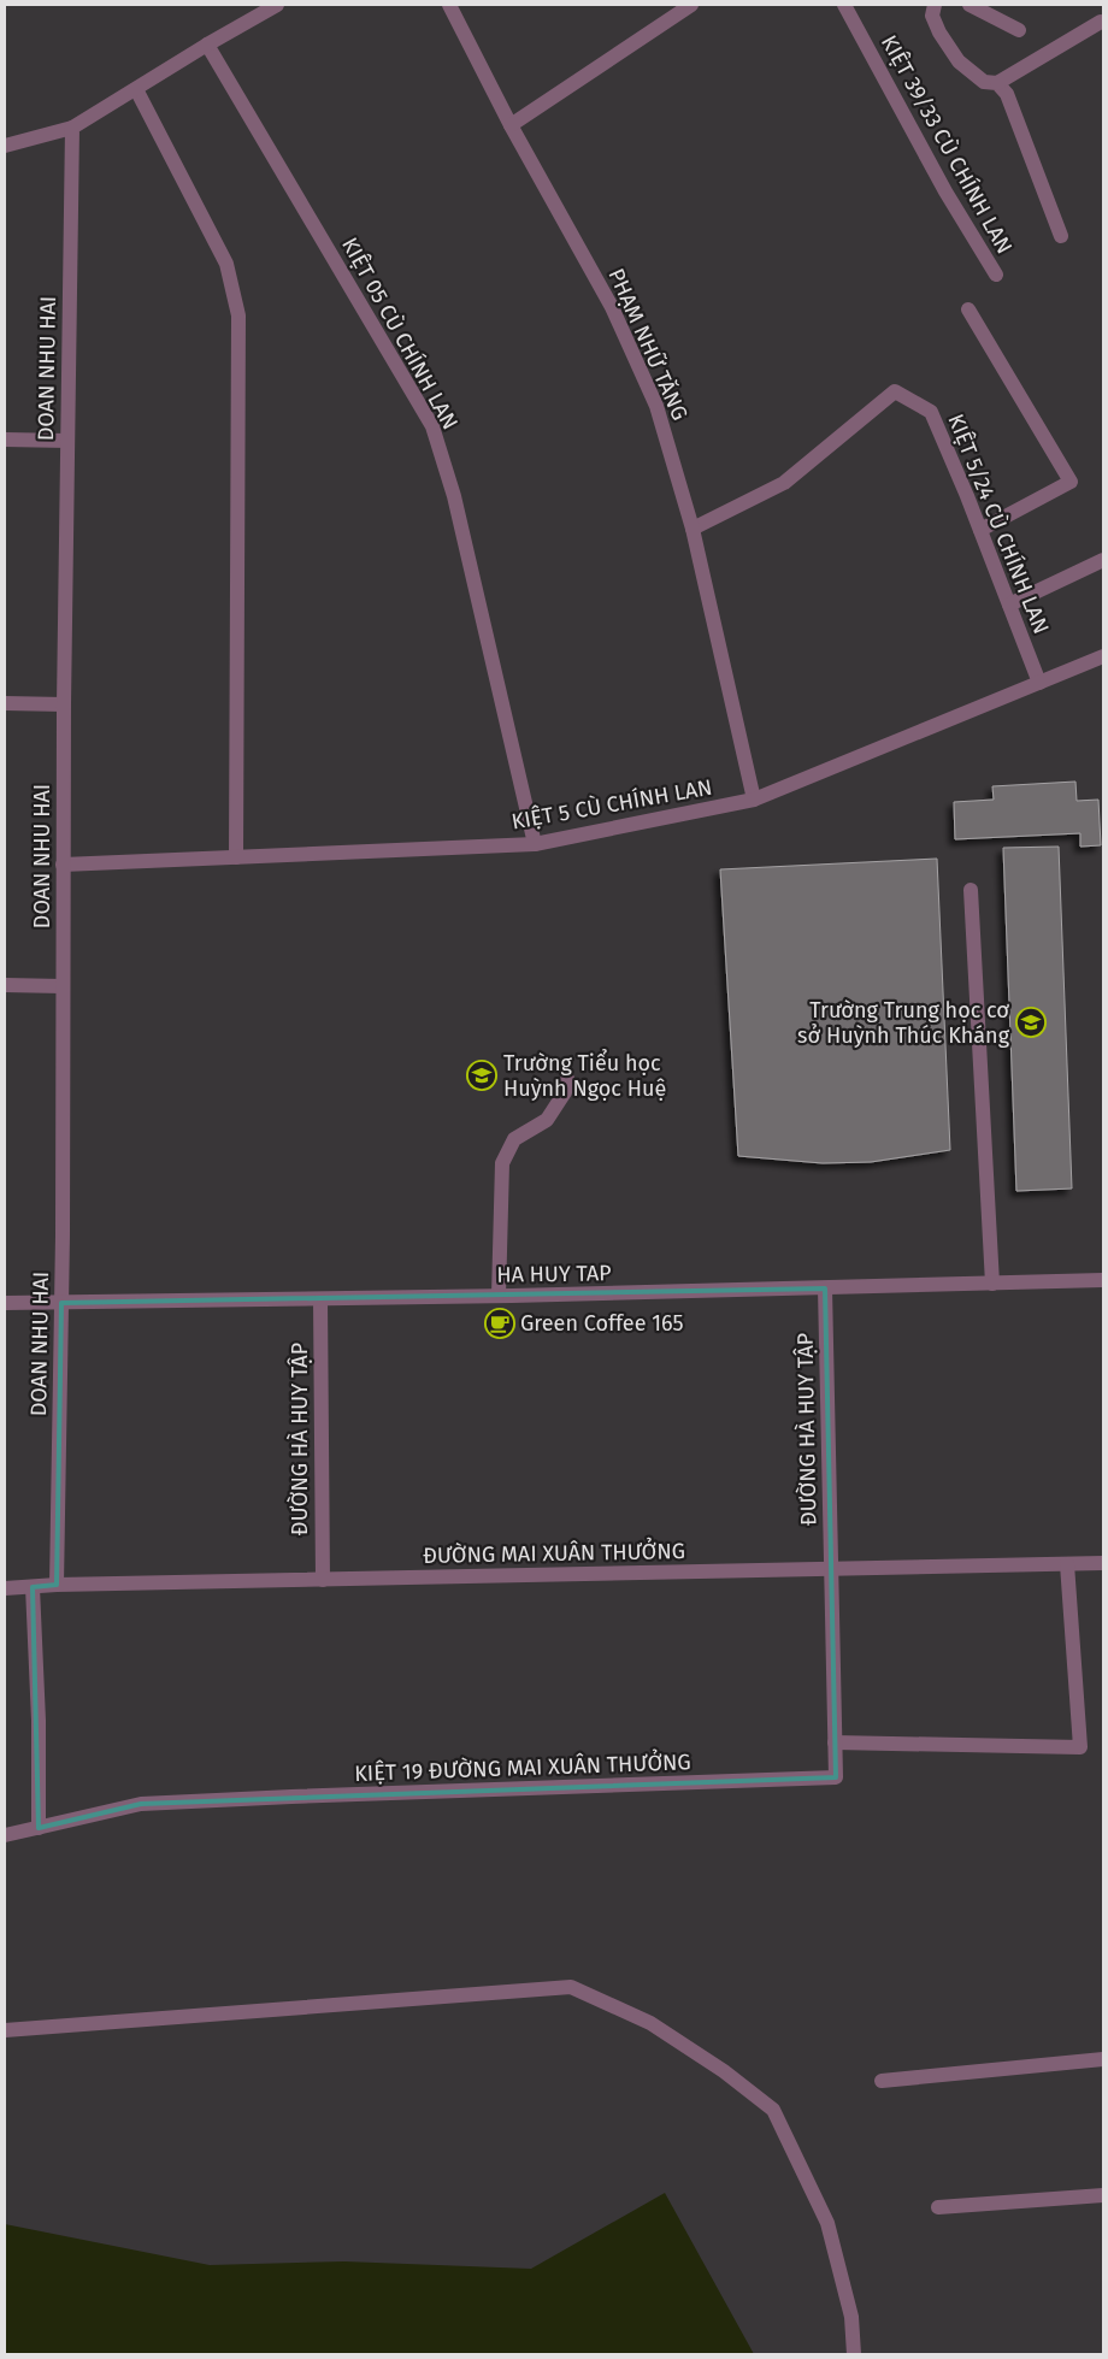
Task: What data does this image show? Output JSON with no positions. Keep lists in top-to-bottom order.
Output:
{
  "streets": {
    "street": [
      "KIỆT 39/33 CÙ CHÍNH LAN",
      "KIỆT 05 CÙ CHÍNH LAN",
      "PHẠM NHỮ TĂNG",
      "DOAN NHU HAI",
      "KIỆT 5/24 CÙ CHÍNH LAN",
      "KIỆT 5 CÙ CHÍNH LAN",
      "HA HUY TAP",
      "ĐƯỜNG HÀ HUY TẬP",
      "ĐƯỜNG MAI XUÂN THƯỞNG",
      "KIỆT 19 ĐƯỜNG MAI XUÂN THƯỞNG"
    ]
  },
  "crossings": [
    ["KIỆT 05 CÙ CHÍNH LAN", "KIỆT 5 CÙ CHÍNH LAN"],
    ["PHẠM NHỮ TĂNG", "KIỆT 5/24 CÙ CHÍNH LAN"],
    ["PHẠM NHỮ TĂNG", "KIỆT 5 CÙ CHÍNH LAN"],
    ["DOAN NHU HAI", "KIỆT 5 CÙ CHÍNH LAN"],
    ["DOAN NHU HAI", "HA HUY TAP"],
    ["DOAN NHU HAI", "ĐƯỜNG MAI XUÂN THƯỞNG"],
    ["KIỆT 5/24 CÙ CHÍNH LAN", "KIỆT 5 CÙ CHÍNH LAN"],
    ["HA HUY TAP", "ĐƯỜNG HÀ HUY TẬP"],
    ["ĐƯỜNG HÀ HUY TẬP", "ĐƯỜNG MAI XUÂN THƯỞNG"],
    ["ĐƯỜNG HÀ HUY TẬP", "KIỆT 19 ĐƯỜNG MAI XUÂN THƯỞNG"],
    ["ĐƯỜNG MAI XUÂN THƯỞNG", "KIỆT 19 ĐƯỜNG MAI XUÂN THƯỞNG"]
  ],
  "places": {
    "school or university": ["Trường Trung học cơ sở Huỳnh Thúc Kháng", "Trường Tiểu học Huỳnh Ngọc Huệ"],
    "cafe": ["Green Coffee 165"]
  }
}
